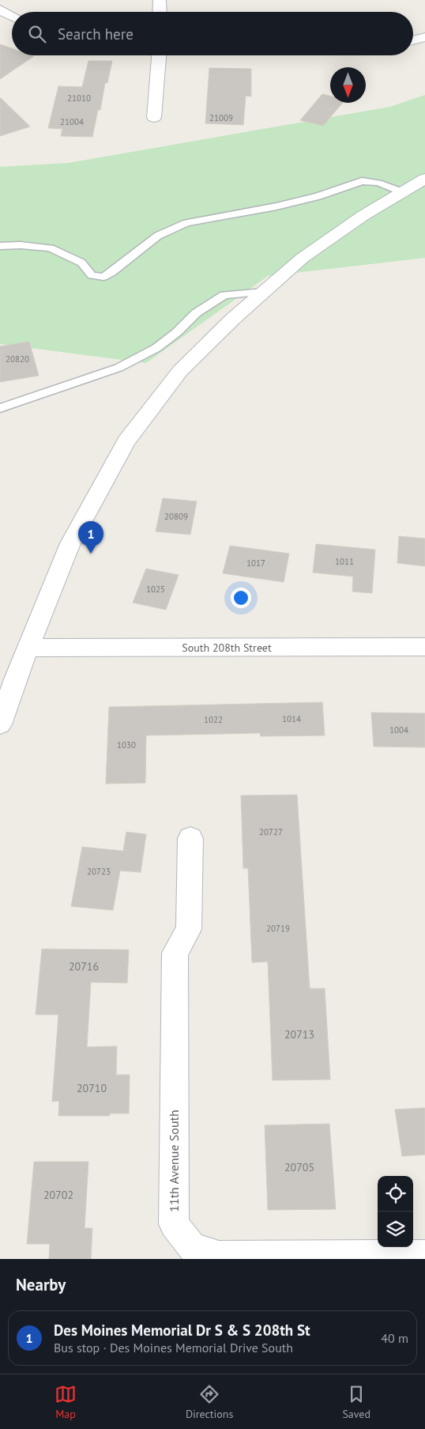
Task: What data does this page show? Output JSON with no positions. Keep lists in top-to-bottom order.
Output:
{
  "streets": {
    "street": ["South 208th Street", "11th Avenue South"]
  },
  "house_numbers": [
    "21010",
    "21009",
    "21004",
    "20820",
    "20809",
    "1011",
    "1017",
    "1025",
    "1014",
    "1022",
    "1004",
    "1030",
    "20727",
    "20723",
    "20719",
    "20716",
    "20713",
    "20710",
    "20705",
    "20702"
  ],
  "north": "bottom",
  "page": {
    "search": "Search here",
    "pins": "1",
    "heading": "Nearby",
    "list": [
      {
        "mark": "1",
        "name": "Des Moines Memorial Dr S & S 208th St",
        "note": "Bus stop · Des Moines Memorial Drive South",
        "value": "40 m"
      }
    ],
    "nav": ["Map", "Directions", "Saved"]
  }
}
